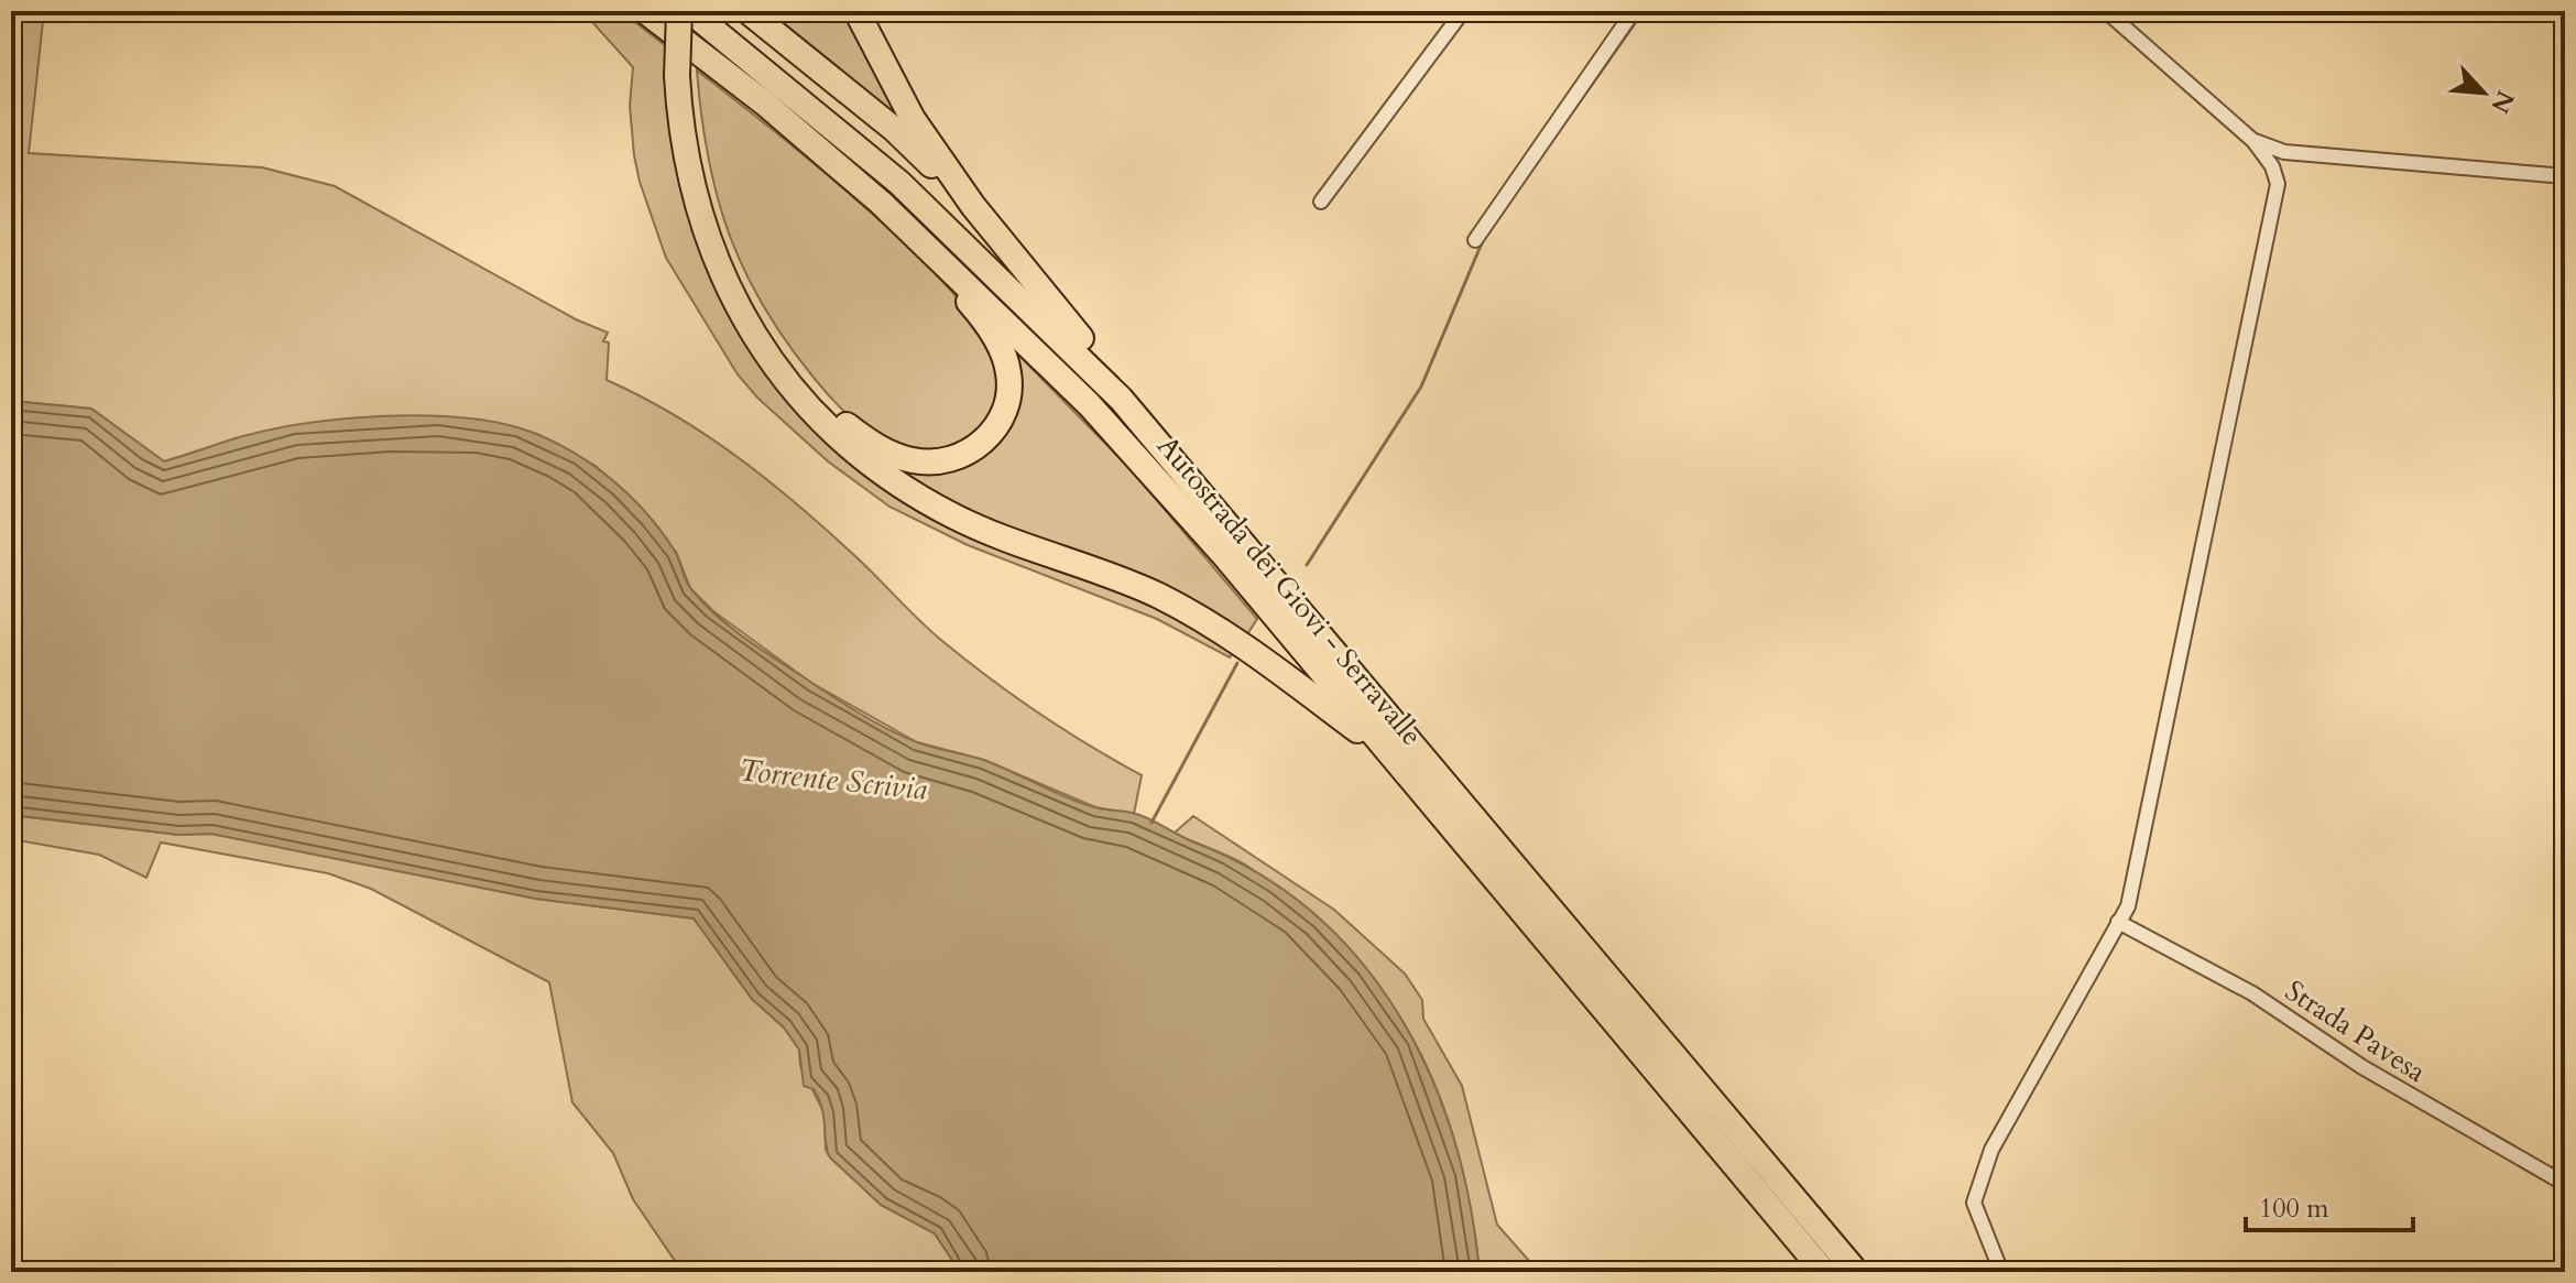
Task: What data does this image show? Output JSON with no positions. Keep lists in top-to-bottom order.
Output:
{
  "streets": {
    "highway": ["Autostrada dei Giovi - Serravalle"],
    "street": ["Strada Pavesa"]
  },
  "water": ["Torrente Scrivia"],
  "scale_bar": "100 m",
  "north": "bottom right"
}
